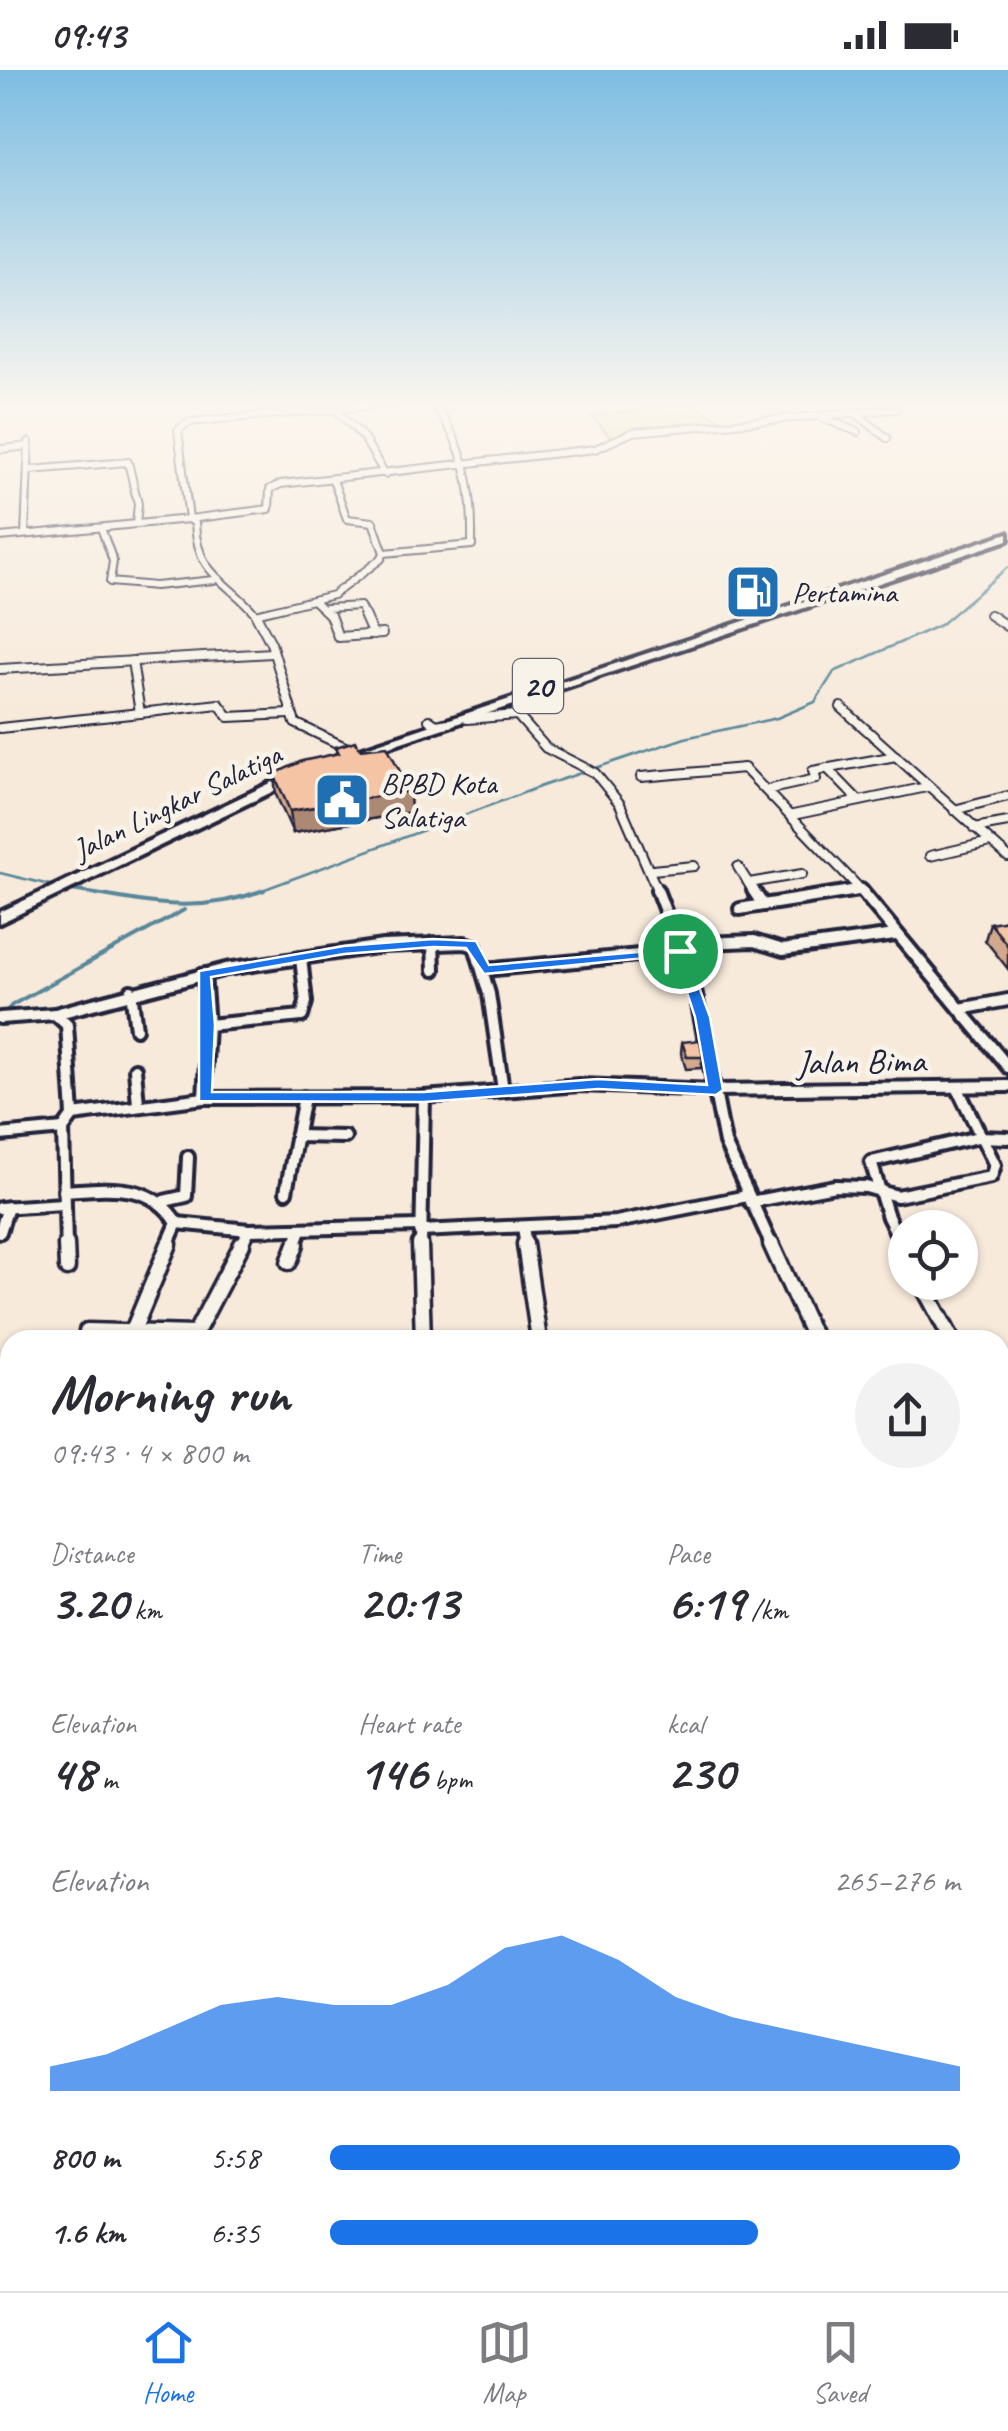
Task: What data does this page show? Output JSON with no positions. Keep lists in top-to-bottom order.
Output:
{
  "streets": {
    "highway": ["20", "Jalan Lingkar Salatiga"],
    "street": ["Jalan Bima"]
  },
  "places": {
    "fuel station": ["Pertamina"],
    "public building": ["BPBD Kota Salatiga"]
  },
  "page": {
    "status": "09:43",
    "heading": ["Morning run", "09:43 · 4 × 800 m"],
    "stats": [
      ["Distance", "3.20 km"],
      ["Time", "20:13"],
      ["Pace", "6:19 /km"],
      ["Elevation", "48 m"],
      ["Heart rate", "146 bpm"],
      ["kcal", "230"]
    ],
    "chart": ["Elevation", "265–276 m"],
    "list": [
      {
        "name": "800 m",
        "note": "5:58"
      },
      {
        "name": "1.6 km",
        "note": "6:35"
      }
    ],
    "tabs": ["Home", "Map", "Saved"]
  }
}
